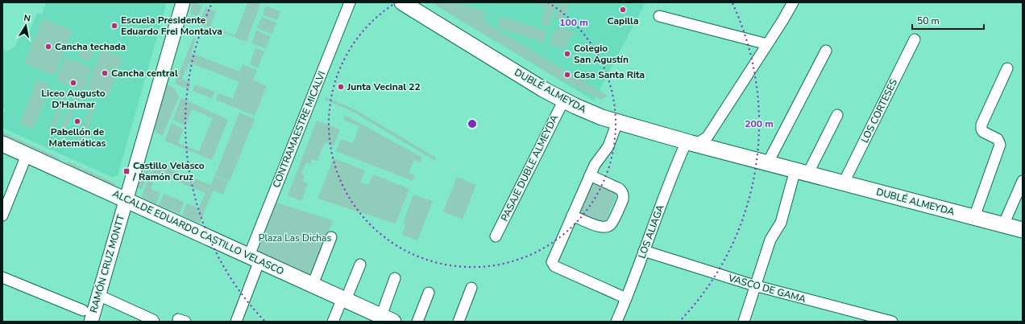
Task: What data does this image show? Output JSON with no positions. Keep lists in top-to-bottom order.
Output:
{
  "streets": {
    "main road": ["DUBLÉ ALMEYDA", "ALCALDE EDUARDO CASTILLO VELASCO"],
    "street": [
      "LOS CORTESES",
      "CONTRAMAESTRE MICALVI",
      "PASAJE DUBLE ALMEYDA",
      "LOS ALIAGA",
      "RAMÓN CRUZ MONTT",
      "VASCO DE GAMA"
    ]
  },
  "crossings": [
    ["DUBLÉ ALMEYDA", "LOS CORTESES"],
    ["DUBLÉ ALMEYDA", "PASAJE DUBLE ALMEYDA"],
    ["DUBLÉ ALMEYDA", "LOS ALIAGA"],
    ["CONTRAMAESTRE MICALVI", "ALCALDE EDUARDO CASTILLO VELASCO"],
    ["LOS ALIAGA", "VASCO DE GAMA"],
    ["ALCALDE EDUARDO CASTILLO VELASCO", "RAMÓN CRUZ MONTT"]
  ],
  "parks": ["Plaza Las Dichas"],
  "places": {
    "other": [
      "Capilla",
      "Escuela Presidente Eduardo Frei Montalva",
      "Cancha techada",
      "Colegio San Agustín",
      "Cancha central",
      "Casa Santa Rita",
      "Liceo Augusto D'Halmar",
      "Junta Vecinal 22",
      "Pabellón de Matemáticas"
    ],
    "transit": ["Castillo Velasco / Ramón Cruz"]
  },
  "scale_bar": "50 m",
  "north": "top",
  "rings": ["100 m", "200 m"]
}
